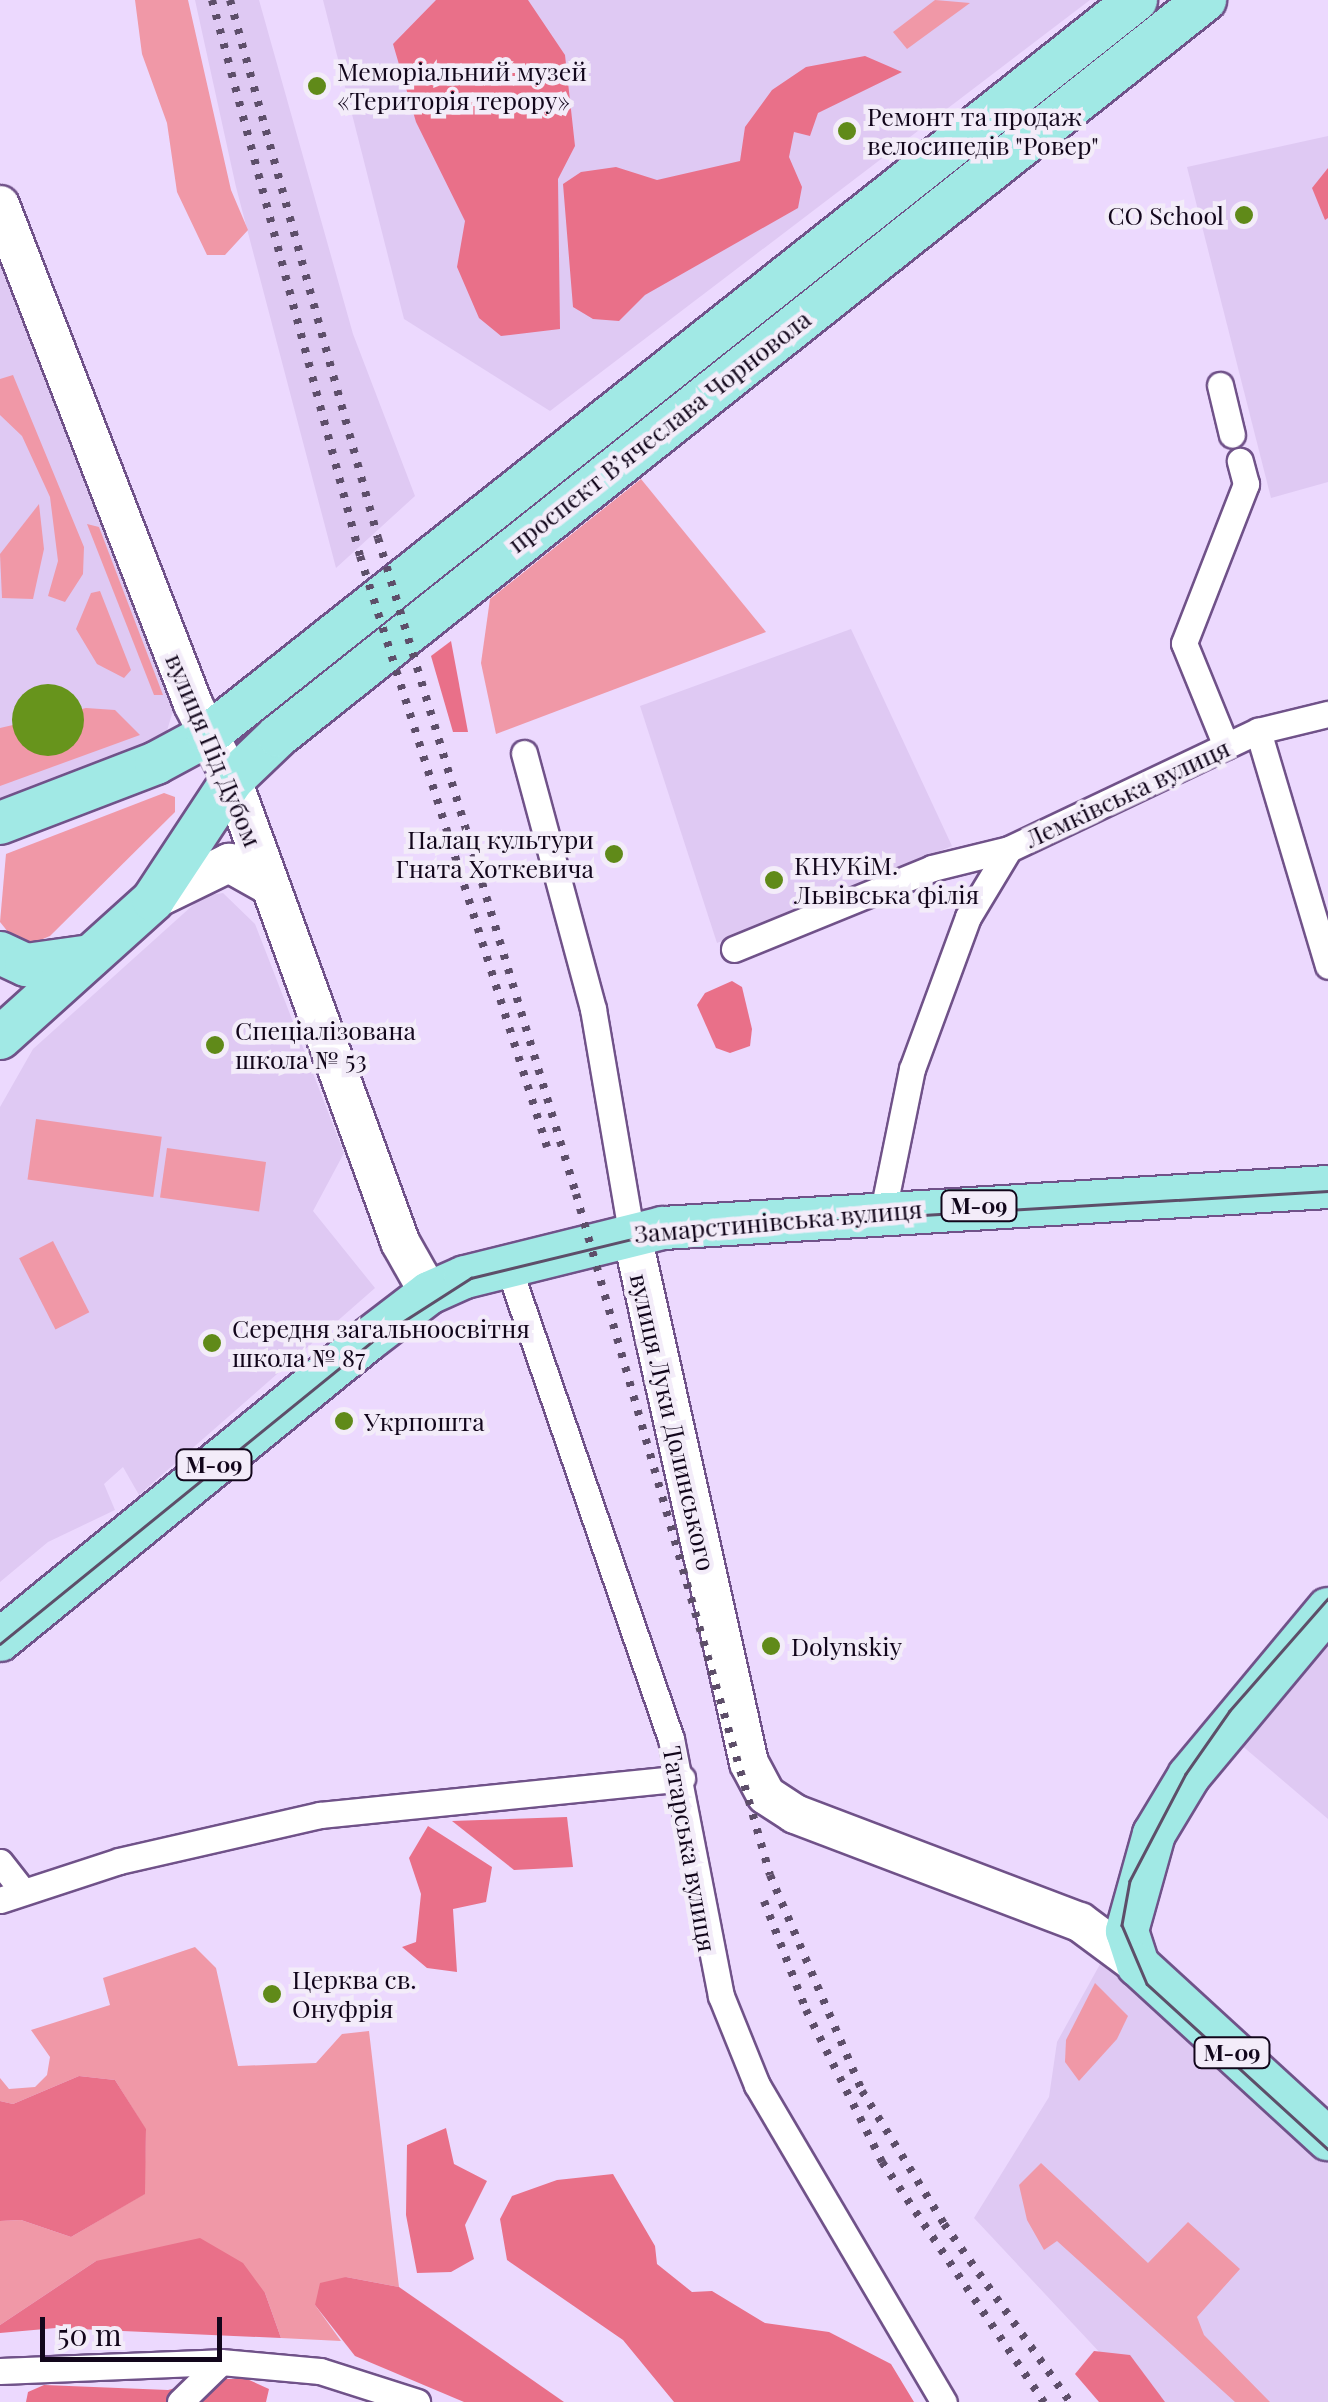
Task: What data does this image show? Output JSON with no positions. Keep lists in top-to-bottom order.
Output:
{
  "streets": {
    "main road": ["проспект Вʼячеслава Чорновола", "М-09", "Замарстинівська вулиця"],
    "street": [
      "вулиця Під Дубом",
      "Лемківська вулиця",
      "вулиця Луки Долинського",
      "Татарська вулиця"
    ]
  },
  "crossings": [
    ["проспект Вʼячеслава Чорновола", "вулиця Під Дубом"],
    ["вулиця Під Дубом", "Замарстинівська вулиця"],
    ["Лемківська вулиця", "Замарстинівська вулиця"],
    ["М-09", "вулиця Луки Долинського"],
    ["Замарстинівська вулиця", "вулиця Луки Долинського"],
    ["Замарстинівська вулиця", "Татарська вулиця"]
  ],
  "places": [
    "Меморіальний музей «Територія терору»",
    "Ремонт та продаж велосипедів \"Ровер\"",
    "CO School",
    "Палац культури Гната Хоткевича",
    "КНУКіМ. Львівська філія",
    "Спеціалізована школа № 53",
    "Середня загальноосвітня школа № 87",
    "Укрпошта",
    "Dolynskiy",
    "Церква св. Онуфрія"
  ],
  "scale_bar": "50 m"
}
